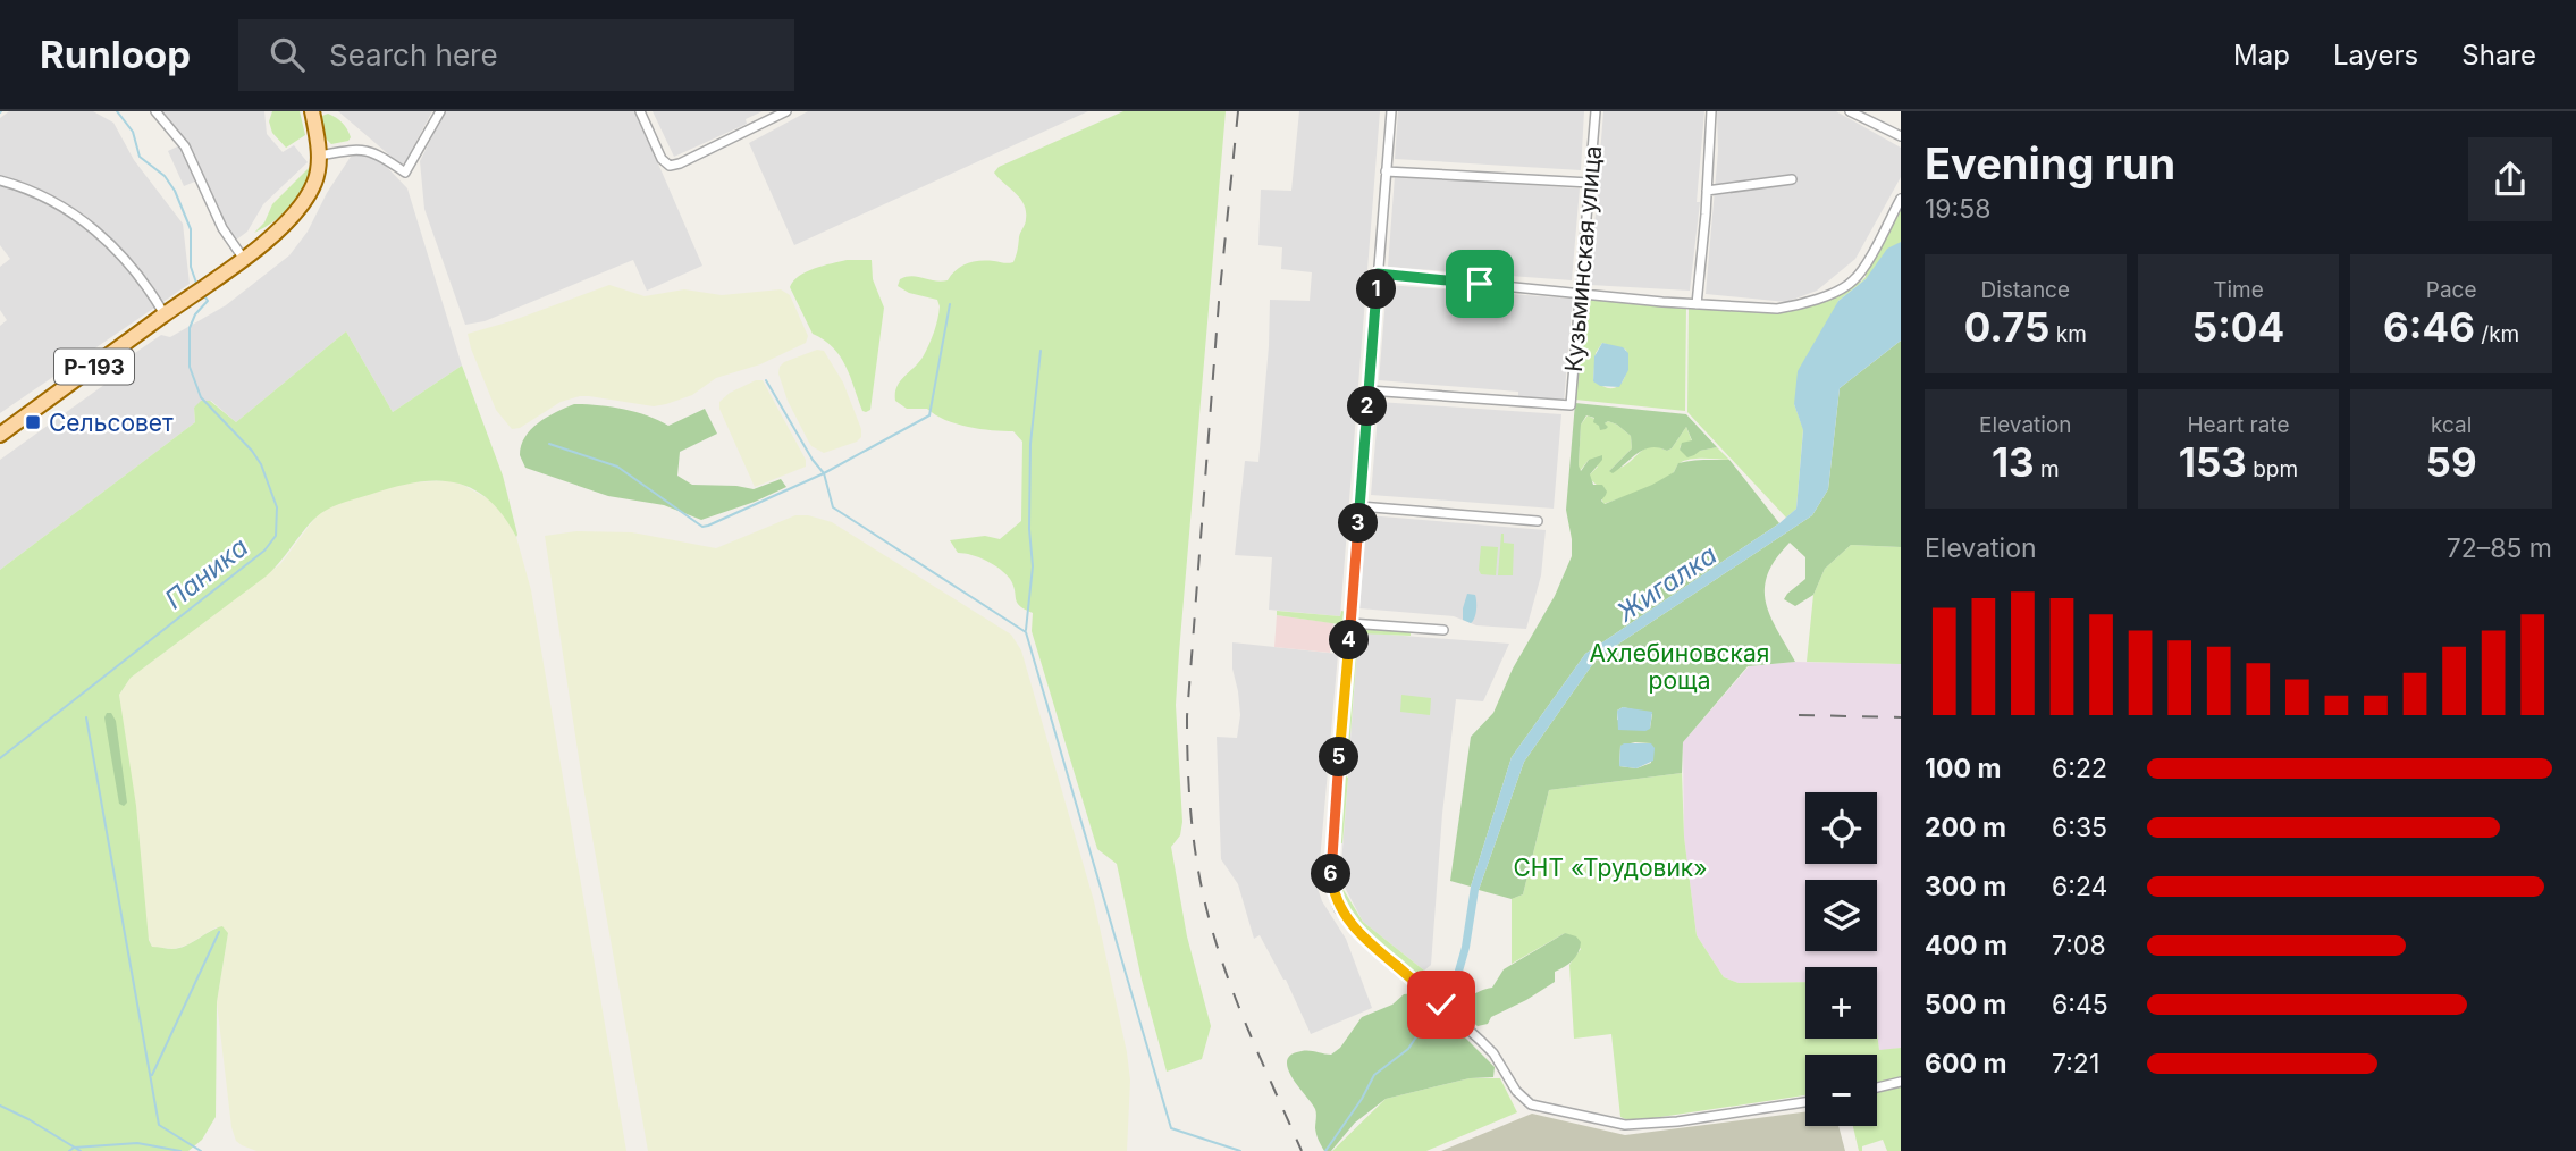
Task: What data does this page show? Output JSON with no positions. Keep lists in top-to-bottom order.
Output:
{
  "streets": {
    "main road": ["Р-193"],
    "street": ["Кузьминская улица"]
  },
  "water": ["Паника", "Жигалка"],
  "parks": ["Ахлебиновская роща", "СНТ «Трудовик»"],
  "places": {
    "transit": ["Сельсовет"]
  },
  "page": {
    "header": "Runloop",
    "search": "Search here",
    "nav": ["Map", "Layers", "Share"],
    "heading": ["Evening run", "19:58"],
    "stats": [
      ["Distance", "0.75 km"],
      ["Time", "5:04"],
      ["Pace", "6:46 /km"],
      ["Elevation", "13 m"],
      ["Heart rate", "153 bpm"],
      ["kcal", "59"]
    ],
    "pins": [
      "1",
      "2",
      "3",
      "4",
      "5",
      "6"
    ],
    "chart": ["Elevation", "72–85 m"],
    "list": [
      {
        "name": "100 m",
        "note": "6:22"
      },
      {
        "name": "200 m",
        "note": "6:35"
      },
      {
        "name": "300 m",
        "note": "6:24"
      },
      {
        "name": "400 m",
        "note": "7:08"
      },
      {
        "name": "500 m",
        "note": "6:45"
      },
      {
        "name": "600 m",
        "note": "7:21"
      }
    ],
    "map_buttons": ["+", "−"]
  }
}
